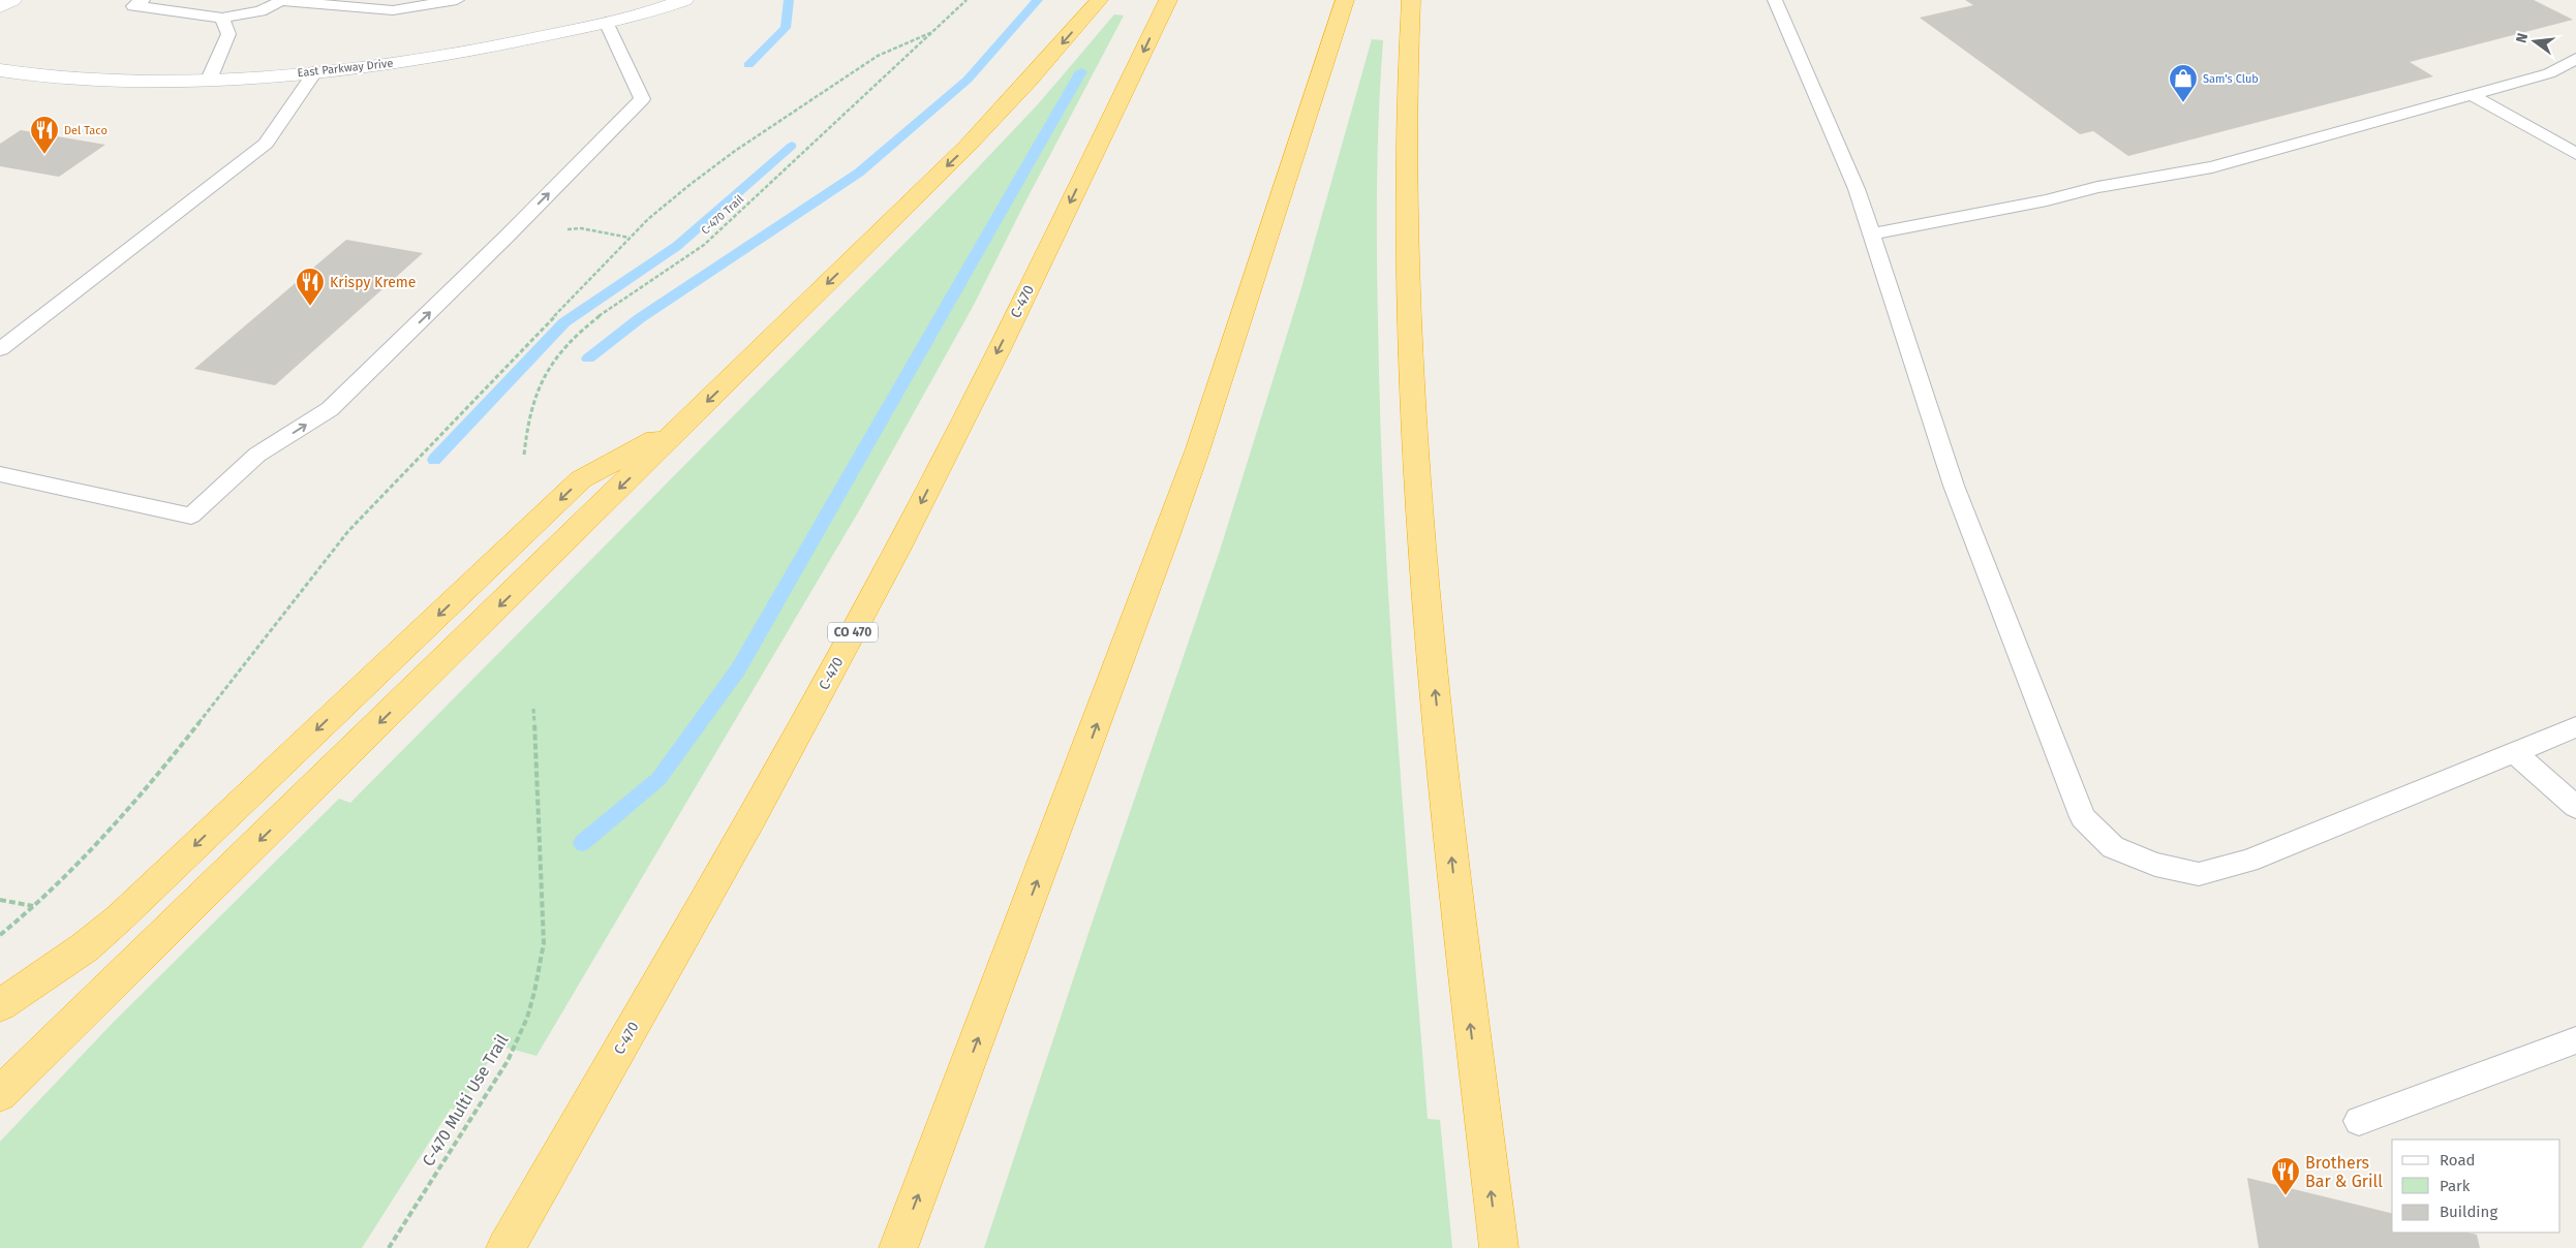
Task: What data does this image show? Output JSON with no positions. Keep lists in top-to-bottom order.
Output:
{
  "streets": {
    "highway": ["C-470", "CO 470"],
    "street": ["East Parkway Drive"],
    "path": ["C-470 Trail", "C-470 Multi Use Trail"]
  },
  "places": {
    "shop": ["Sam's Club"],
    "restaurant": ["Del Taco", "Krispy Kreme", "Brothers Bar & Grill"]
  },
  "legend": ["Road", "Park", "Building"],
  "north": "left"
}
